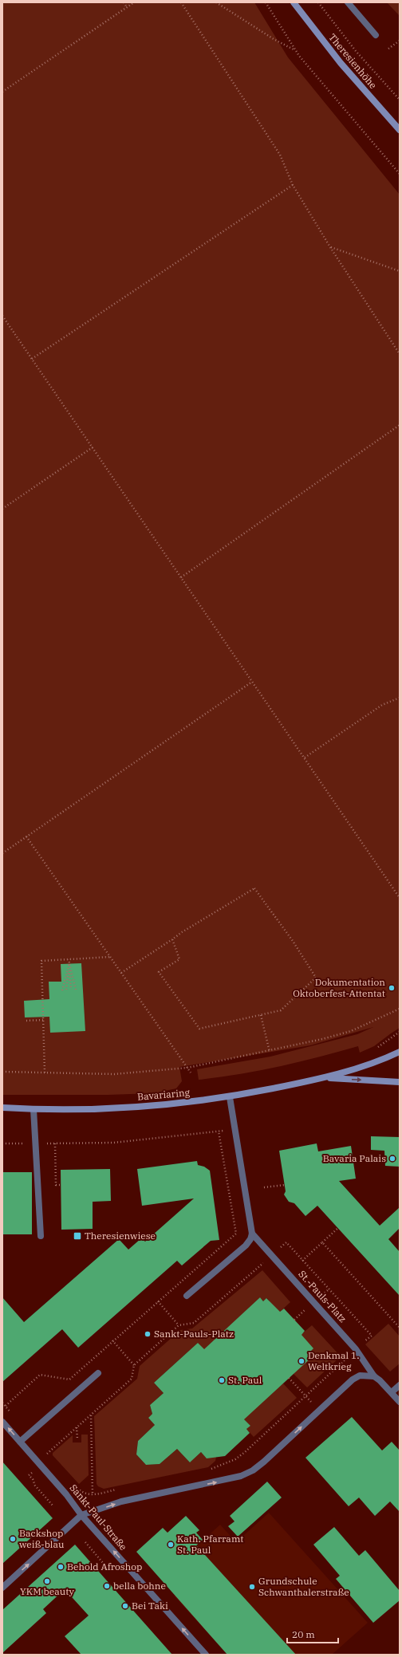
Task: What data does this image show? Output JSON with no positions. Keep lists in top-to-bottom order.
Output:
{
  "streets": {
    "street": [
      "Theresienhöhe",
      "Bavariaring",
      "St.-Pauls-Platz",
      "Sankt-Paul-Straße"
    ]
  },
  "one_way": ["Sankt-Paul-Straße"],
  "places": {
    "other": [
      "Dokumentation Oktoberfest-Attentat",
      "Bavaria Palais",
      "Sankt-Pauls-Platz",
      "Denkmal 1. Weltkrieg",
      "St. Paul",
      "Backshop weiß-blau",
      "Kath. Pfarramt St. Paul",
      "Behold Afroshop",
      "YKM beauty",
      "bella bohne",
      "Grundschule Schwanthalerstraße",
      "Bei Taki"
    ],
    "transit": ["Theresienwiese"]
  },
  "scale_bar": "20 m"
}
